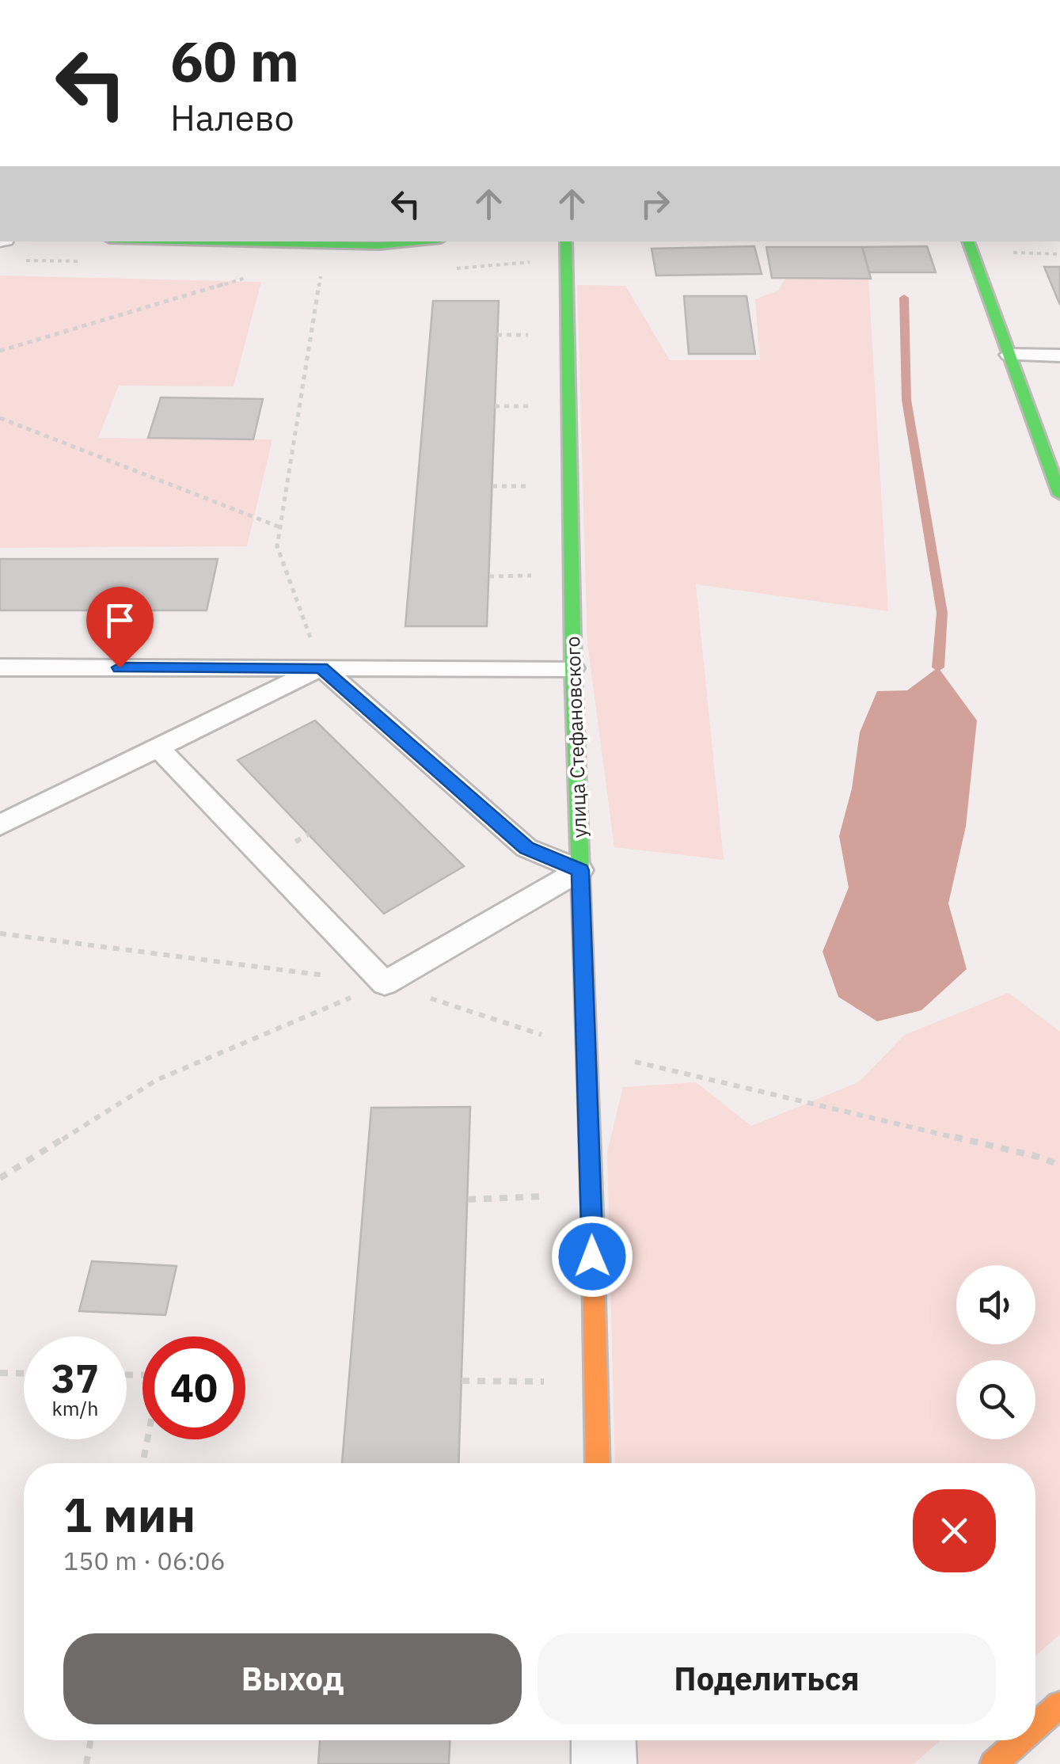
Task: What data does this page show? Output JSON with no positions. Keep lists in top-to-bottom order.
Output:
{
  "streets": {
    "street": ["улица Стефановского"]
  },
  "page": {
    "turn": ["60 m", "Налево"],
    "speed": "37 km/h",
    "limit": "40",
    "heading": ["1 мин", "150 m · 06:06"],
    "buttons": ["Выход", "Поделиться"]
  }
}
